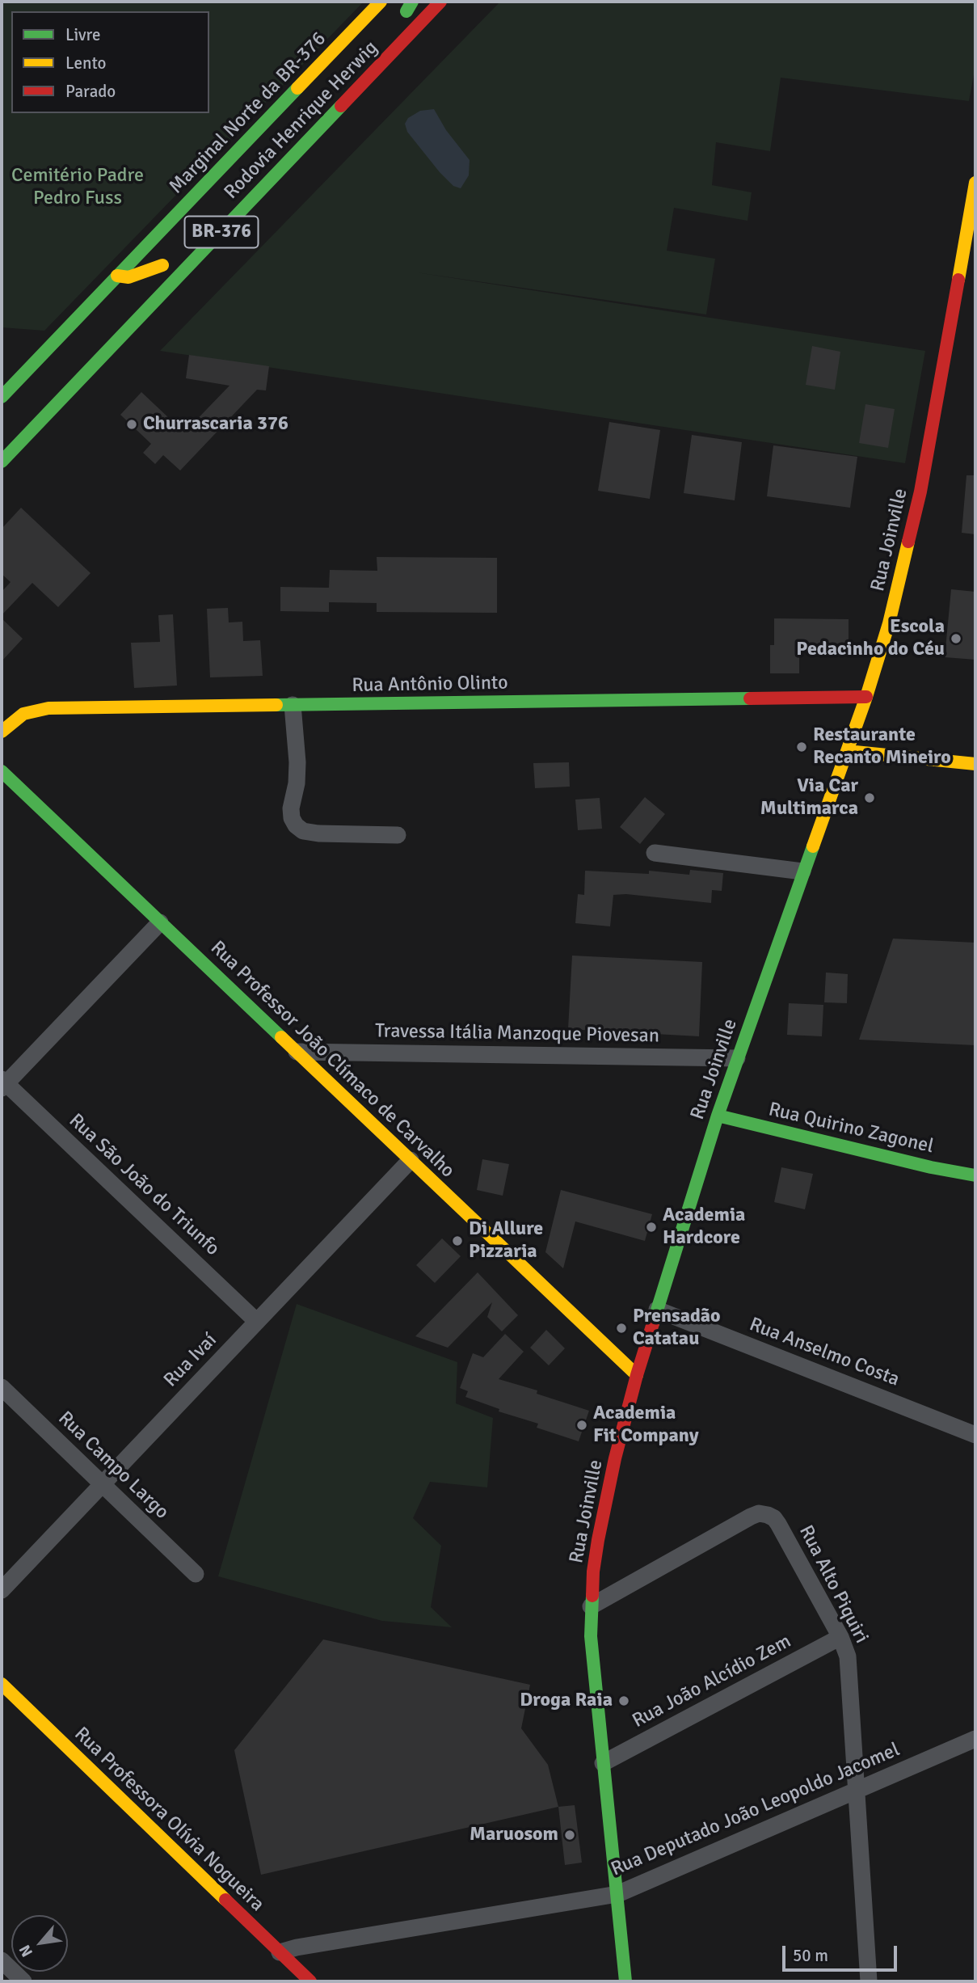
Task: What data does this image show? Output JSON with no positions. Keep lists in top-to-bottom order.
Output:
{
  "streets": {
    "main road": [
      "Marginal Norte da BR-376",
      "Rodovia Henrique Herwig",
      "BR-376",
      "Rua Joinville",
      "Rua Antônio Olinto",
      "Rua Professor João Clímaco de Carvalho",
      "Rua Quirino Zagonel",
      "Rua Professora Olívia Nogueira"
    ],
    "street": [
      "Travessa Itália Manzoque Piovesan",
      "Rua São João do Triunfo",
      "Rua Anselmo Costa",
      "Rua Ivaí",
      "Rua Campo Largo",
      "Rua Alto Piquiri",
      "Rua João Alcídio Zem",
      "Rua Deputado João Leopoldo Jacomel"
    ]
  },
  "crossings": [
    ["Marginal Norte da BR-376", "BR-376"],
    ["Rua Joinville", "Rua Antônio Olinto"],
    ["Rua Joinville", "Travessa Itália Manzoque Piovesan"],
    ["Rua Joinville", "Rua Professor João Clímaco de Carvalho"],
    ["Rua Joinville", "Rua Quirino Zagonel"],
    ["Rua Joinville", "Rua Anselmo Costa"],
    ["Rua Joinville", "Rua Alto Piquiri"],
    ["Rua Joinville", "Rua João Alcídio Zem"],
    ["Rua Joinville", "Rua Deputado João Leopoldo Jacomel"],
    ["Travessa Itália Manzoque Piovesan", "Rua Professor João Clímaco de Carvalho"],
    ["Rua Professor João Clímaco de Carvalho", "Rua Ivaí"],
    ["Rua São João do Triunfo", "Rua Ivaí"],
    ["Rua Ivaí", "Rua Campo Largo"],
    ["Rua Alto Piquiri", "Rua João Alcídio Zem"],
    ["Rua Alto Piquiri", "Rua Deputado João Leopoldo Jacomel"],
    ["Rua Deputado João Leopoldo Jacomel", "Rua Professora Olívia Nogueira"]
  ],
  "parks": ["Cemitério Padre Pedro Fuss"],
  "places": [
    "Churrascaria 376",
    "Escola Pedacinho do Céu",
    "Restaurante Recanto Mineiro",
    "Via Car Multimarca",
    "Academia Hardcore",
    "Di Allure Pizzaria",
    "Prensadão Catatau",
    "Academia Fit Company",
    "Droga Raia",
    "Maruosom"
  ],
  "legend": ["Livre", "Lento", "Parado"],
  "scale_bar": "50 m",
  "north": "bottom left"
}
